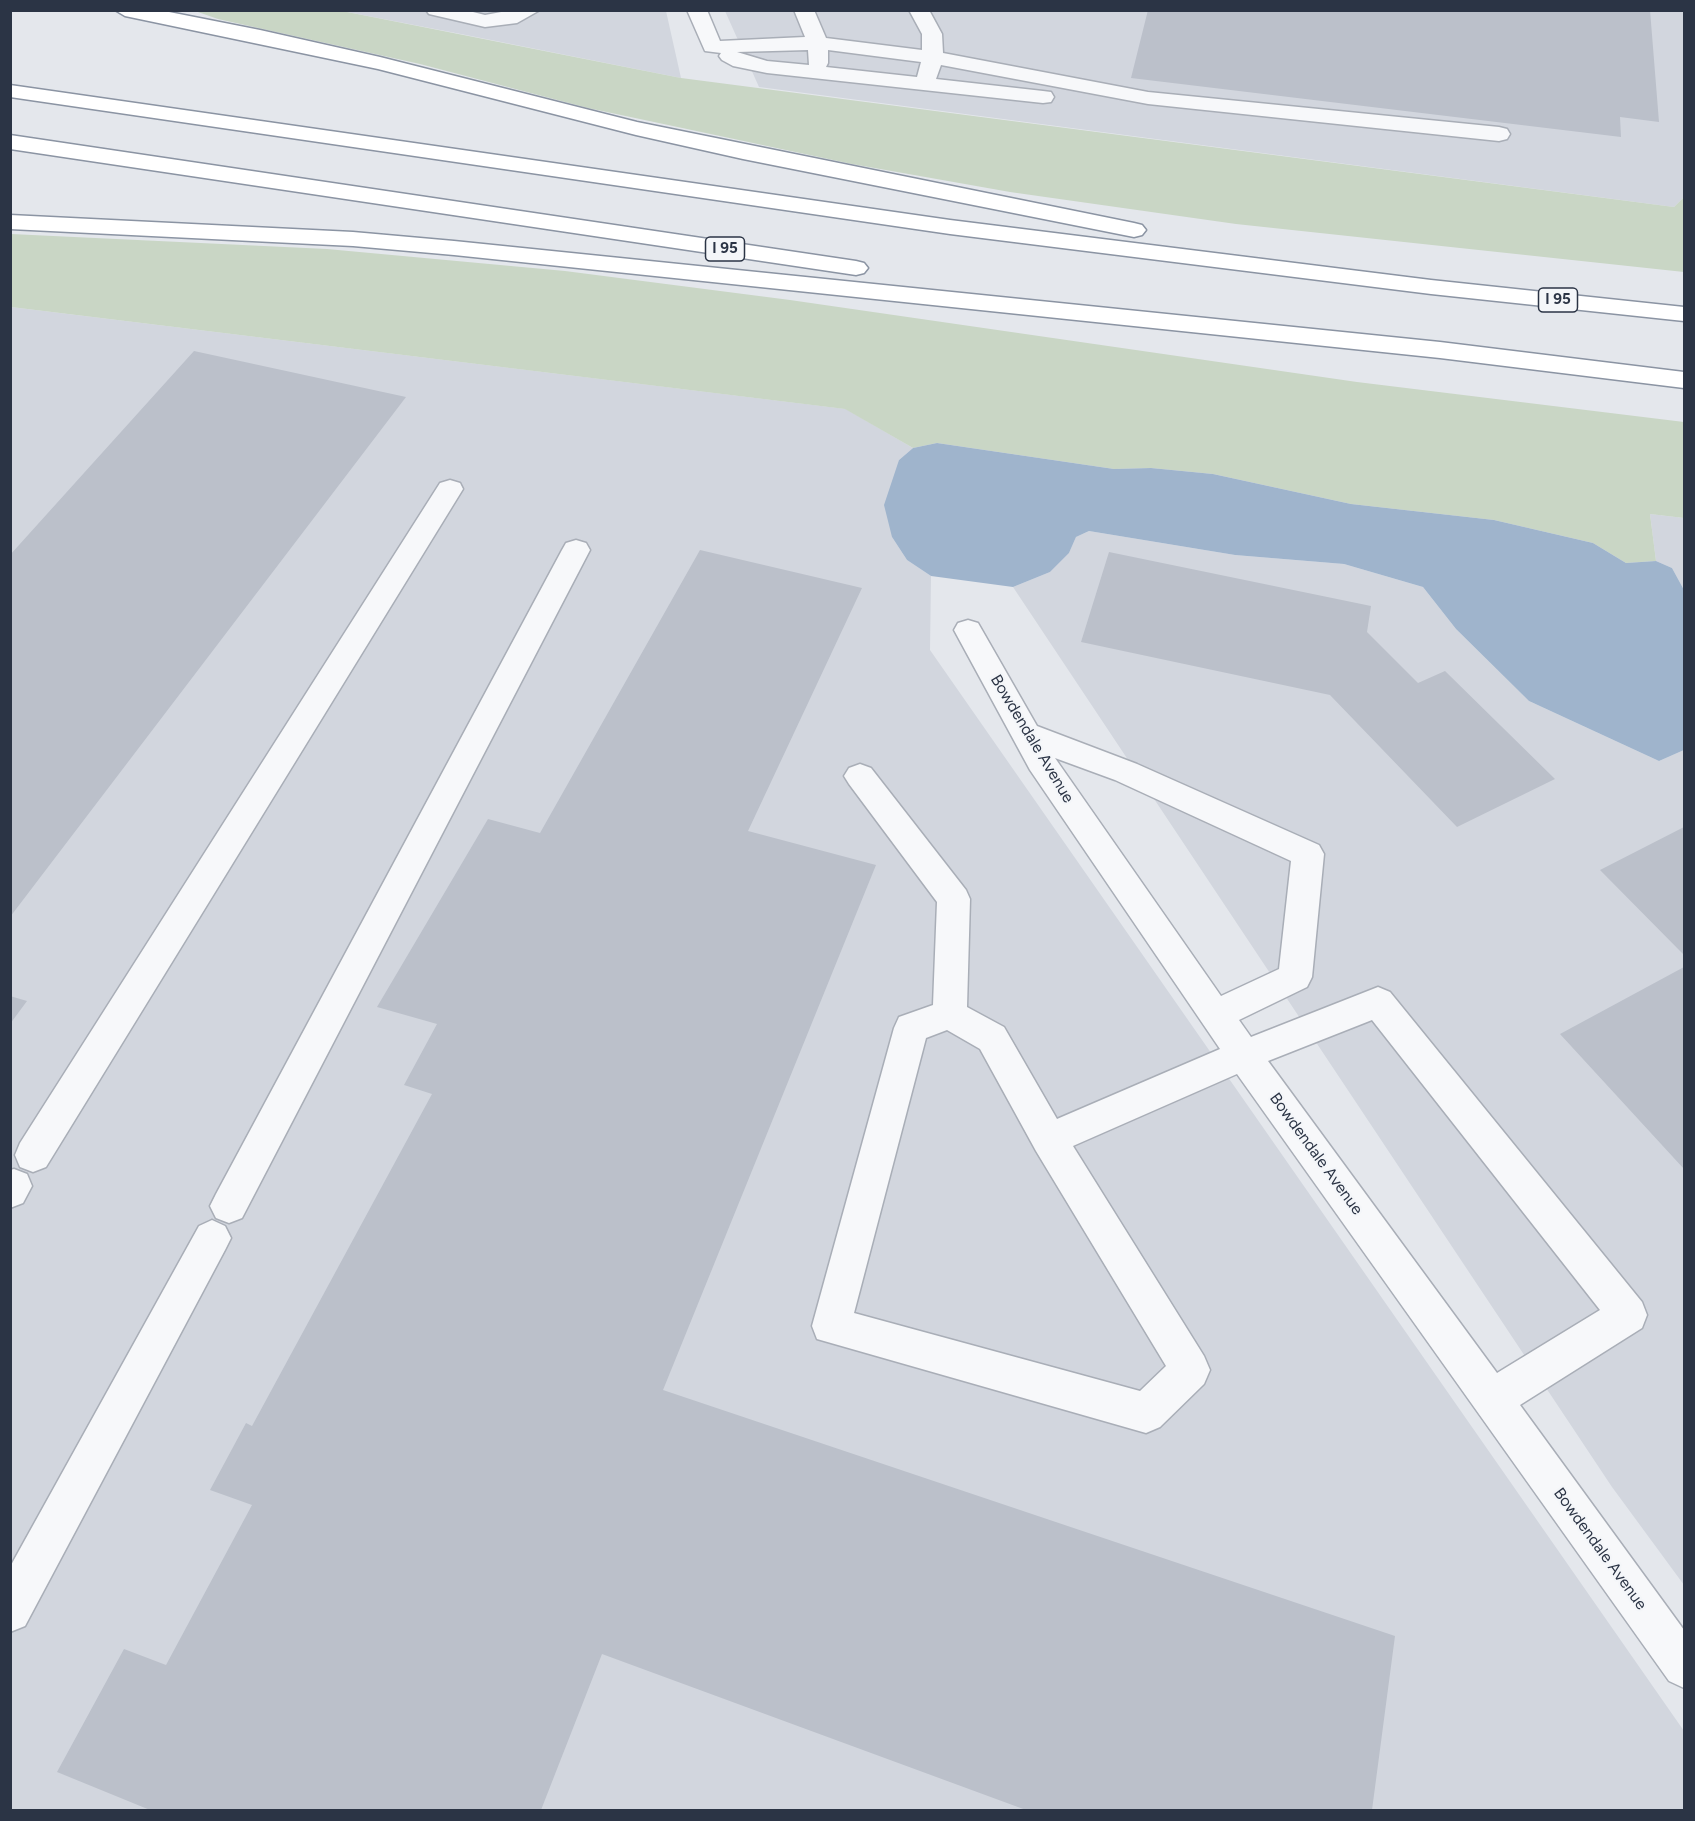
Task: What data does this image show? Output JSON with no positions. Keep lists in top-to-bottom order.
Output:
{
  "streets": {
    "highway": ["I 95"],
    "street": ["Bowdendale Avenue"]
  }
}
